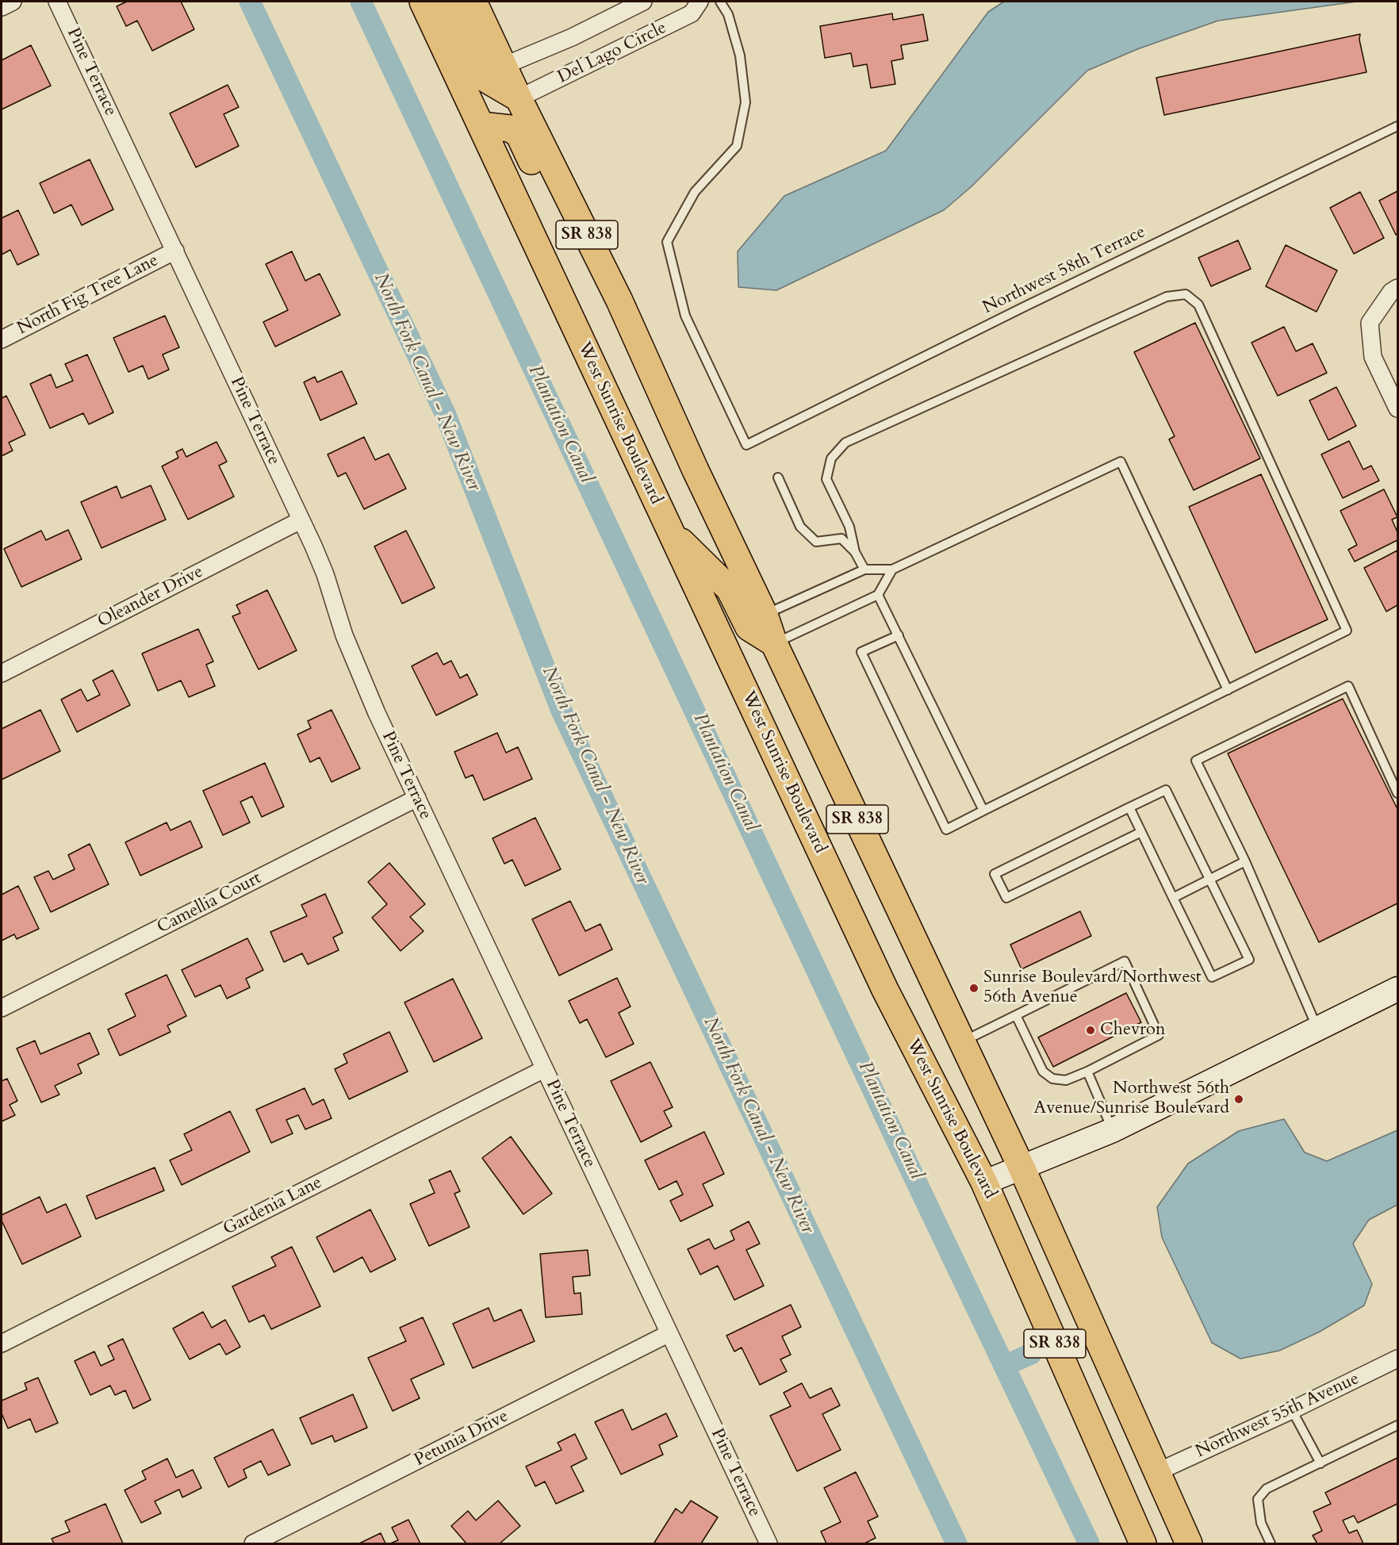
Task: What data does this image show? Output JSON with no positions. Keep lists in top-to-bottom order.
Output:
{
  "streets": {
    "highway": ["SR 838", "West Sunrise Boulevard"],
    "street": [
      "Del Lago Circle",
      "Pine Terrace",
      "North Fig Tree Lane",
      "Oleander Drive",
      "Camellia Court",
      "Gardenia Lane",
      "Northwest 55th Avenue",
      "Petunia Drive"
    ],
    "lane": ["Northwest 58th Terrace"]
  },
  "crossings": [
    ["Del Lago Circle", "SR 838"],
    ["Pine Terrace", "North Fig Tree Lane"],
    ["Pine Terrace", "Oleander Drive"],
    ["Pine Terrace", "Camellia Court"],
    ["Pine Terrace", "Gardenia Lane"],
    ["Pine Terrace", "Petunia Drive"],
    ["SR 838", "Northwest 55th Avenue"]
  ],
  "water": ["North Fork Canal - New River", "Plantation Canal"],
  "places": ["Sunrise Boulevard/Northwest 56th Avenue", "Chevron", "Northwest 56th Avenue/Sunrise Boulevard"]
}
